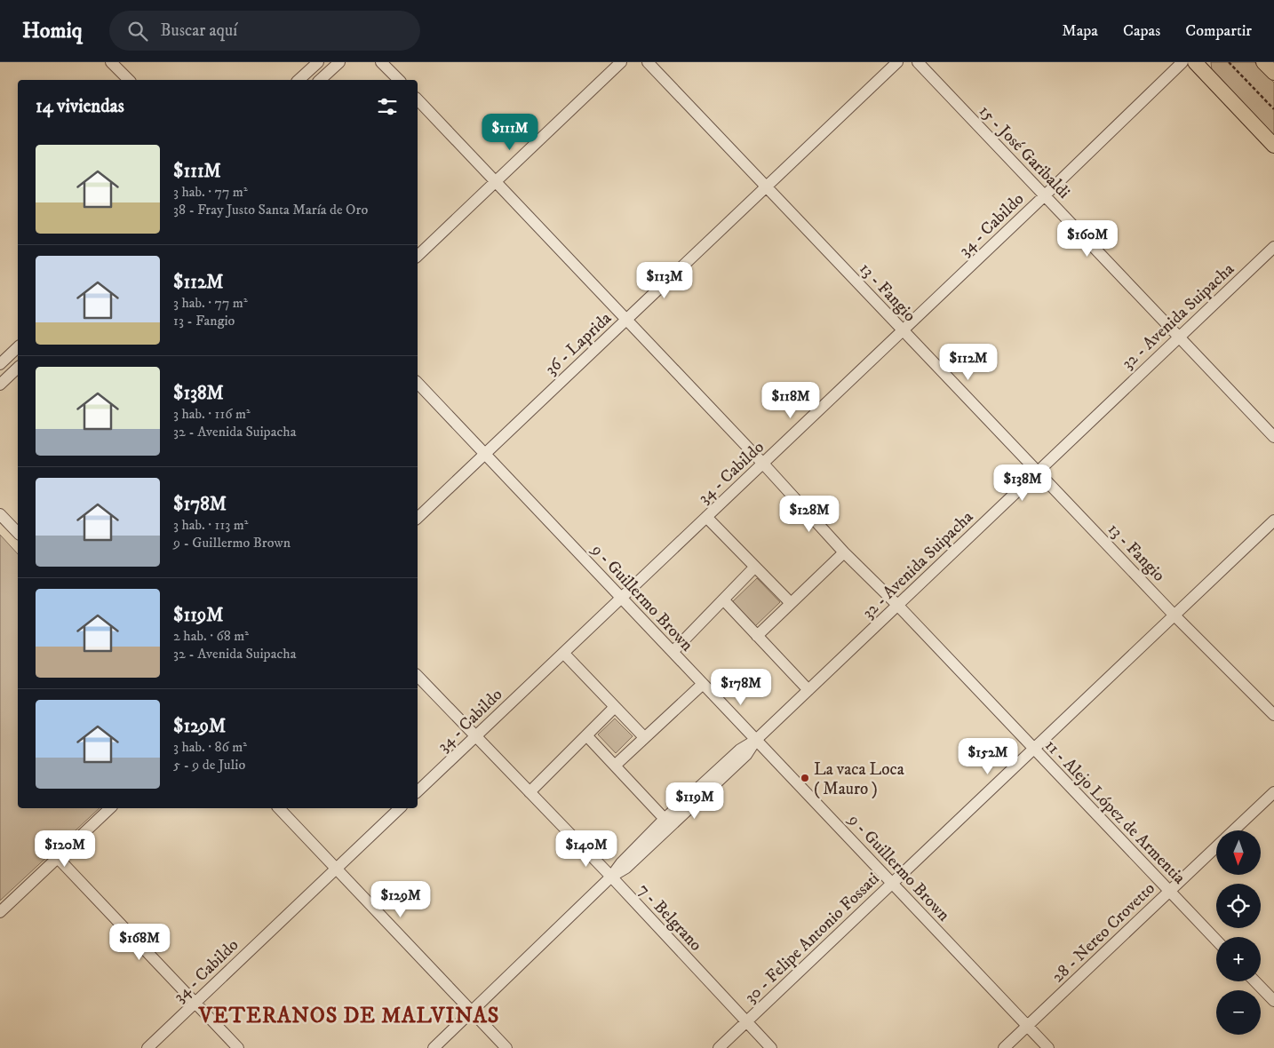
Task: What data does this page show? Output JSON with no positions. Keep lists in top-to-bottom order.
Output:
{
  "streets": {
    "street": [
      "15 - José Garibaldi",
      "34 - Cabildo",
      "13 - Fangio",
      "32 - Avenida Suipacha",
      "36 - Laprida",
      "9 - Guillermo Brown",
      "11 - Alejo López de Armentia",
      "7 - Belgrano",
      "28 - Nereo Crovetto",
      "30 - Felipe Antonio Fossati"
    ]
  },
  "crossings": [
    ["15 - José Garibaldi", "34 - Cabildo"],
    ["15 - José Garibaldi", "32 - Avenida Suipacha"],
    ["34 - Cabildo", "13 - Fangio"],
    ["34 - Cabildo", "9 - Guillermo Brown"],
    ["34 - Cabildo", "11 - Alejo López de Armentia"],
    ["34 - Cabildo", "7 - Belgrano"],
    ["13 - Fangio", "32 - Avenida Suipacha"],
    ["13 - Fangio", "36 - Laprida"],
    ["13 - Fangio", "30 - Felipe Antonio Fossati"],
    ["32 - Avenida Suipacha", "9 - Guillermo Brown"],
    ["32 - Avenida Suipacha", "11 - Alejo López de Armentia"],
    ["32 - Avenida Suipacha", "7 - Belgrano"],
    ["36 - Laprida", "9 - Guillermo Brown"],
    ["36 - Laprida", "11 - Alejo López de Armentia"],
    ["9 - Guillermo Brown", "28 - Nereo Crovetto"],
    ["9 - Guillermo Brown", "30 - Felipe Antonio Fossati"],
    ["11 - Alejo López de Armentia", "28 - Nereo Crovetto"],
    ["11 - Alejo López de Armentia", "30 - Felipe Antonio Fossati"],
    ["7 - Belgrano", "30 - Felipe Antonio Fossati"]
  ],
  "districts": ["VETERANOS DE MALVINAS"],
  "places": ["La vaca Loca ( Mauro )"],
  "north": "bottom",
  "page": {
    "header": "Homiq",
    "search": "Buscar aquí",
    "nav": ["Mapa", "Capas", "Compartir"],
    "heading": "14 viviendas",
    "price": [
      "$111M",
      "$160M",
      "$113M",
      "$112M",
      "$118M",
      "$138M",
      "$128M",
      "$178M",
      "$152M",
      "$119M",
      "$120M",
      "$140M",
      "$129M",
      "$168M"
    ],
    "list": [
      {
        "name": "$111M",
        "note": "3 hab. · 77 m² · 38 - Fray Justo Santa María de Oro"
      },
      {
        "name": "$112M",
        "note": "3 hab. · 77 m² · 13 - Fangio"
      },
      {
        "name": "$138M",
        "note": "3 hab. · 116 m² · 32 - Avenida Suipacha"
      },
      {
        "name": "$178M",
        "note": "3 hab. · 113 m² · 9 - Guillermo Brown"
      },
      {
        "name": "$119M",
        "note": "2 hab. · 68 m² · 32 - Avenida Suipacha"
      },
      {
        "name": "$129M",
        "note": "3 hab. · 86 m² · 5 - 9 de Julio"
      }
    ],
    "map_buttons": ["+", "−"]
  }
}
